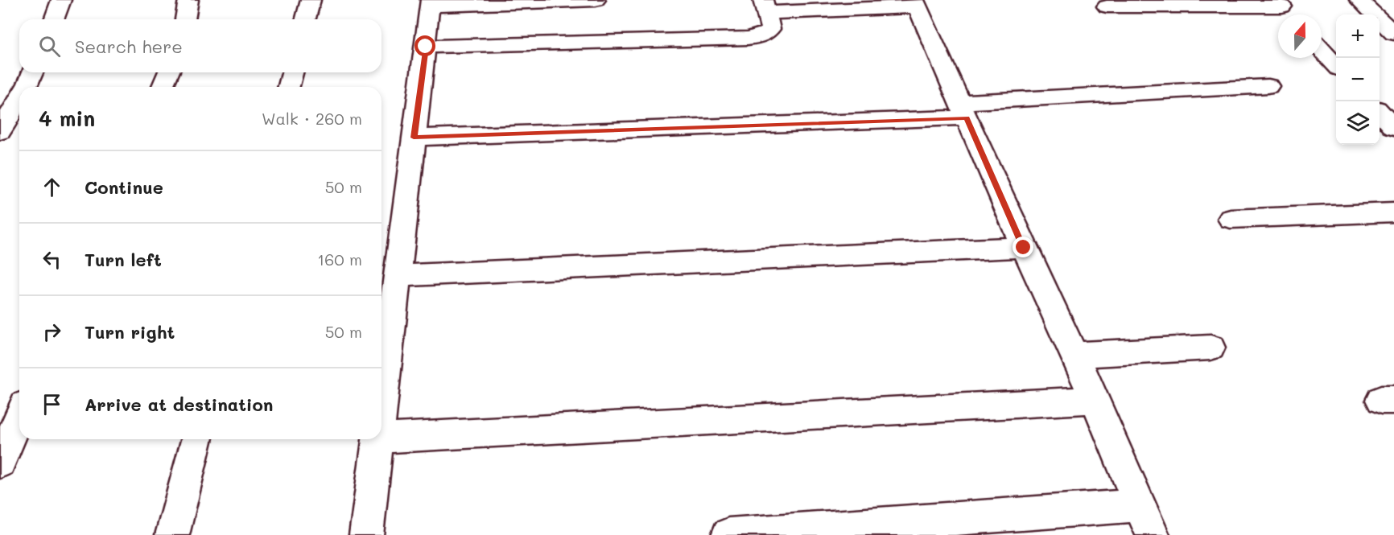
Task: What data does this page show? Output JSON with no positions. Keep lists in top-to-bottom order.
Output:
{
  "north": "top",
  "page": {
    "map_buttons": ["+", "−"],
    "search": "Search here",
    "heading": ["4 min", "Walk · 260 m"],
    "list": [
      ["Continue", "50 m"],
      ["Turn left", "160 m"],
      ["Turn right", "50 m"],
      "Arrive at destination"
    ]
  }
}
